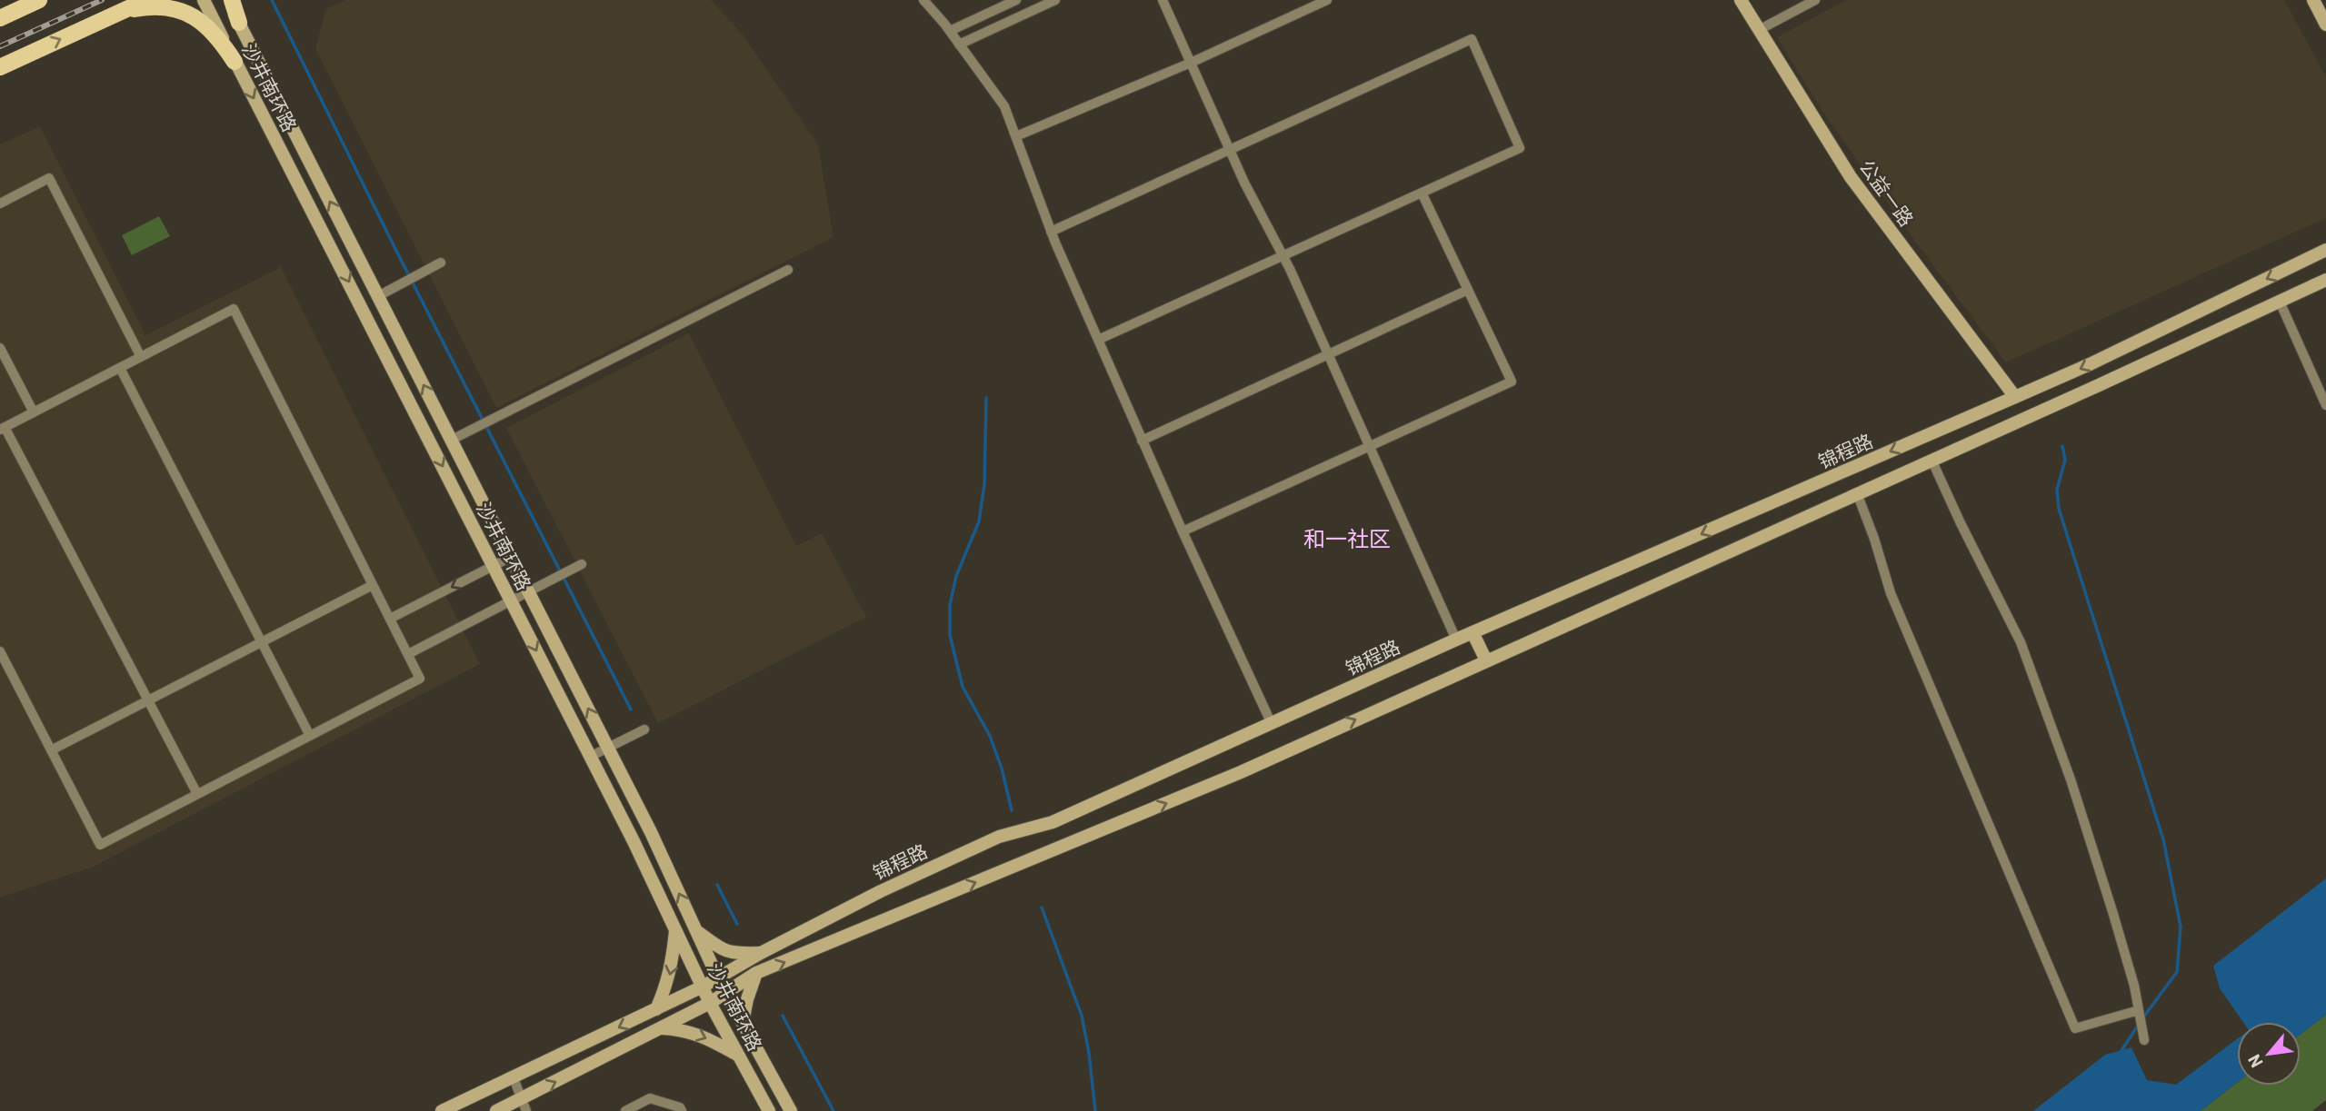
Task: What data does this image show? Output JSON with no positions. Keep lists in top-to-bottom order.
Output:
{
  "streets": {
    "main road": ["沙井南环路", "公益一路", "锦程路"]
  },
  "crossings": [
    ["沙井南环路", "锦程路"],
    ["公益一路", "锦程路"]
  ],
  "districts": ["和一社区"],
  "north": "bottom left"
}
